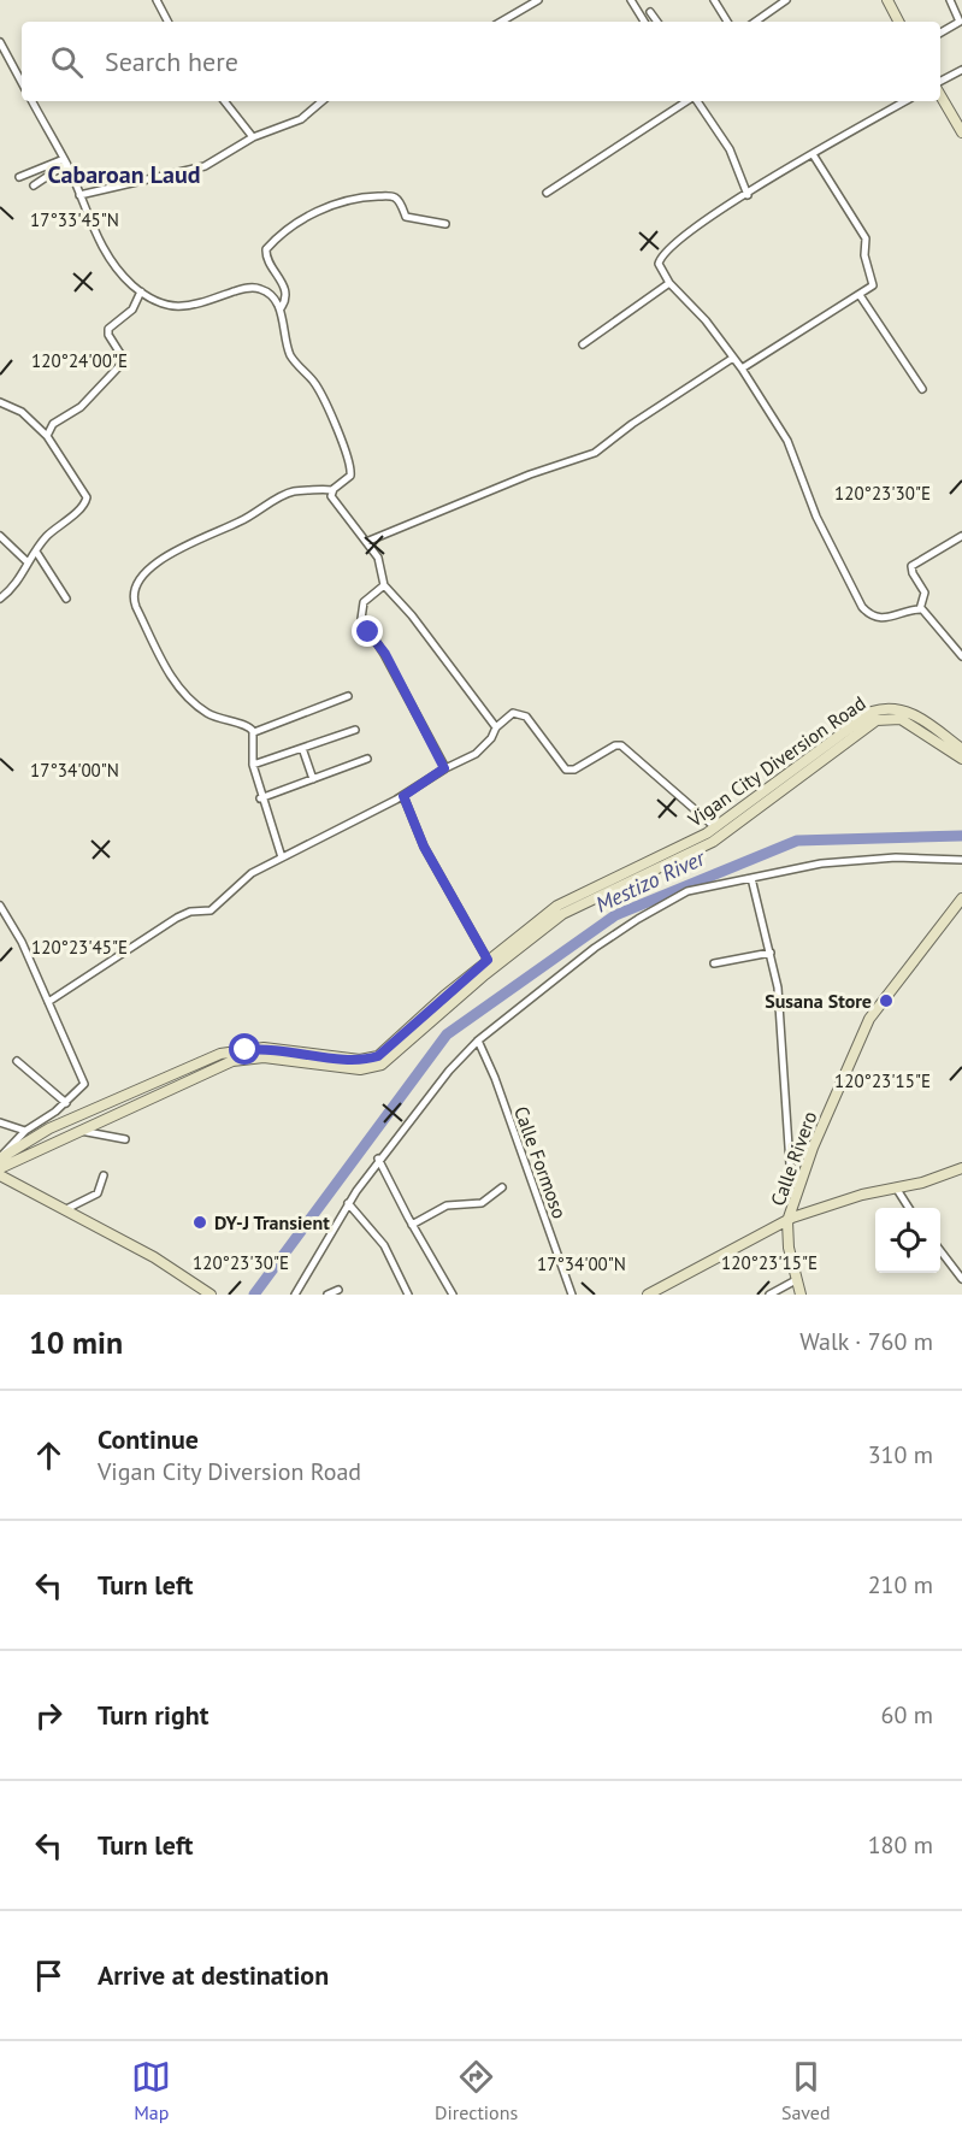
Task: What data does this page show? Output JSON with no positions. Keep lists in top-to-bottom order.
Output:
{
  "streets": {
    "main road": ["Vigan City Diversion Road", "Calle Rivero"],
    "street": ["Calle Formoso"]
  },
  "districts": ["Cabaroan Laud"],
  "water": ["Mestizo River"],
  "places": ["Susana Store", "DY-J Transient"],
  "page": {
    "search": "Search here",
    "heading": ["10 min", "Walk · 760 m"],
    "list": [
      ["Continue", "Vigan City Diversion Road", "310 m"],
      ["Turn left", "210 m"],
      ["Turn right", "60 m"],
      ["Turn left", "180 m"],
      "Arrive at destination"
    ],
    "nav": ["Map", "Directions", "Saved"]
  },
  "coordinates": [
    "17°33'45\"N",
    "120°24'00\"E",
    "120°23'30\"E",
    "17°34'00\"N",
    "120°23'45\"E",
    "120°23'15\"E"
  ]
}
